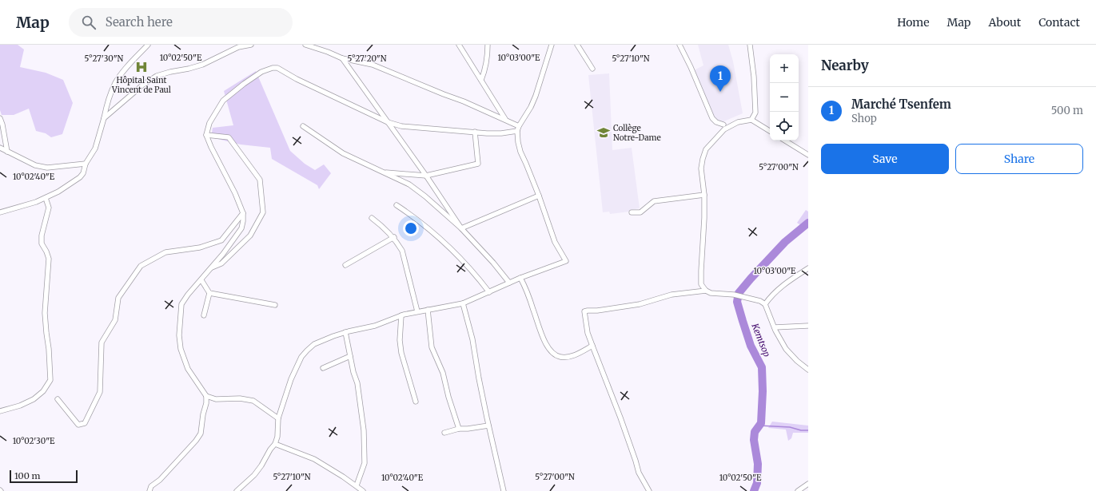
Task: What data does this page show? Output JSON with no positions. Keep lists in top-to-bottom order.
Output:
{
  "water": ["Kemtsop"],
  "places": {
    "hospital": ["Hôpital Saint Vincent de Paul"],
    "school or university": ["Collège Notre-Dame"]
  },
  "scale_bar": "100 m",
  "page": {
    "header": "Map",
    "search": "Search here",
    "nav": [
      "Home",
      "Map",
      "About",
      "Contact"
    ],
    "heading": "Nearby",
    "map_buttons": ["+", "−"],
    "pins": "1",
    "list": [
      {
        "mark": "1",
        "name": "Marché Tsenfem",
        "note": "Shop",
        "value": "500 m"
      }
    ],
    "buttons": ["Save", "Share"],
    "scale": "100 m"
  },
  "coordinates": [
    "10°02'50\"E",
    "10°03'00\"E",
    "5°27'30\"N",
    "5°27'20\"N",
    "5°27'10\"N",
    "5°27'00\"N",
    "10°02'40\"E",
    "10°02'30\"E"
  ]
}
